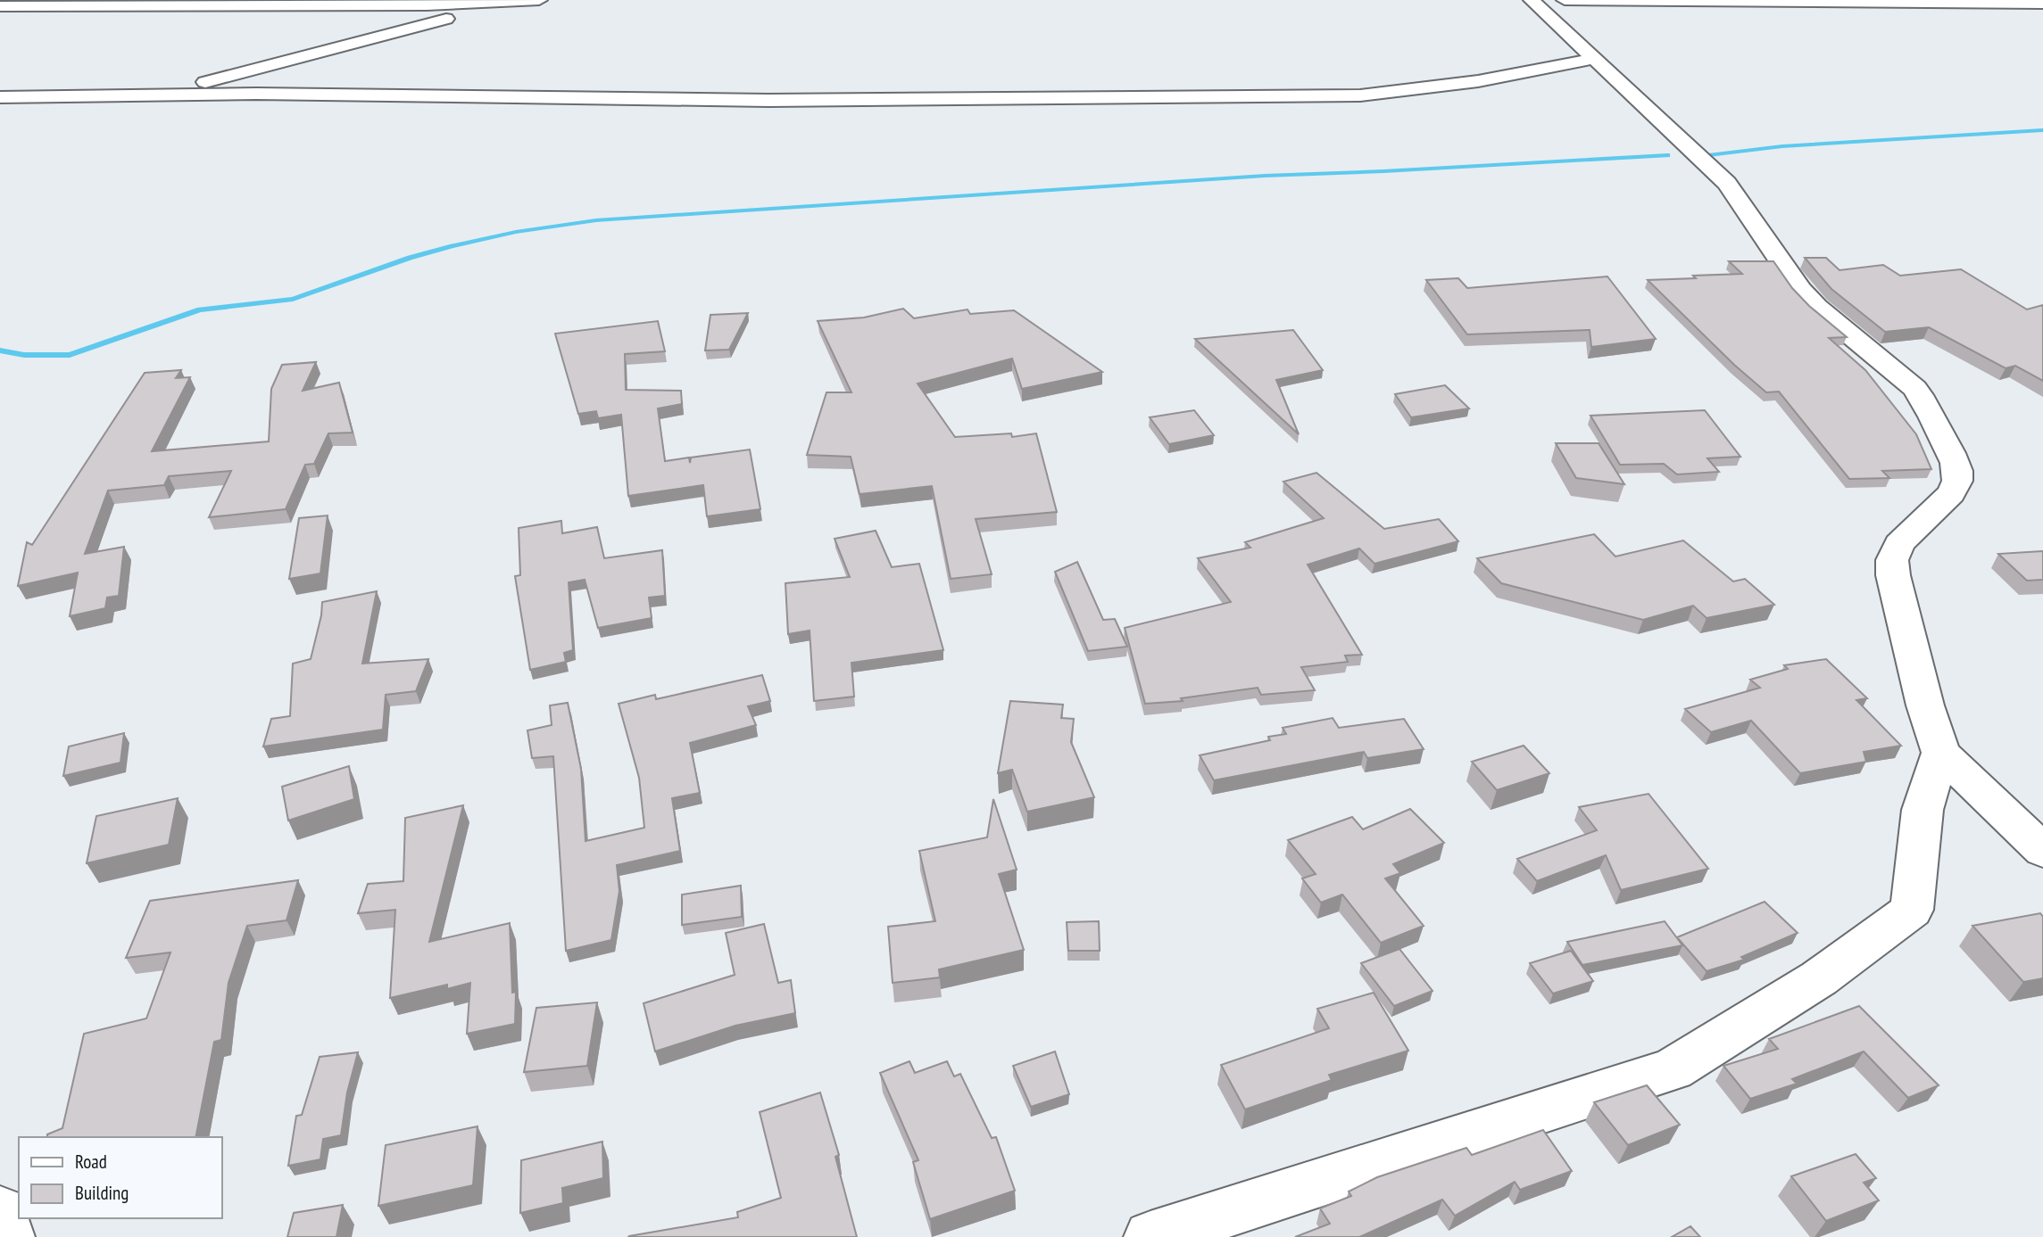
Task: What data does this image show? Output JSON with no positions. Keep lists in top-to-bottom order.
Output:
{
  "legend": ["Road", "Building"]
}
